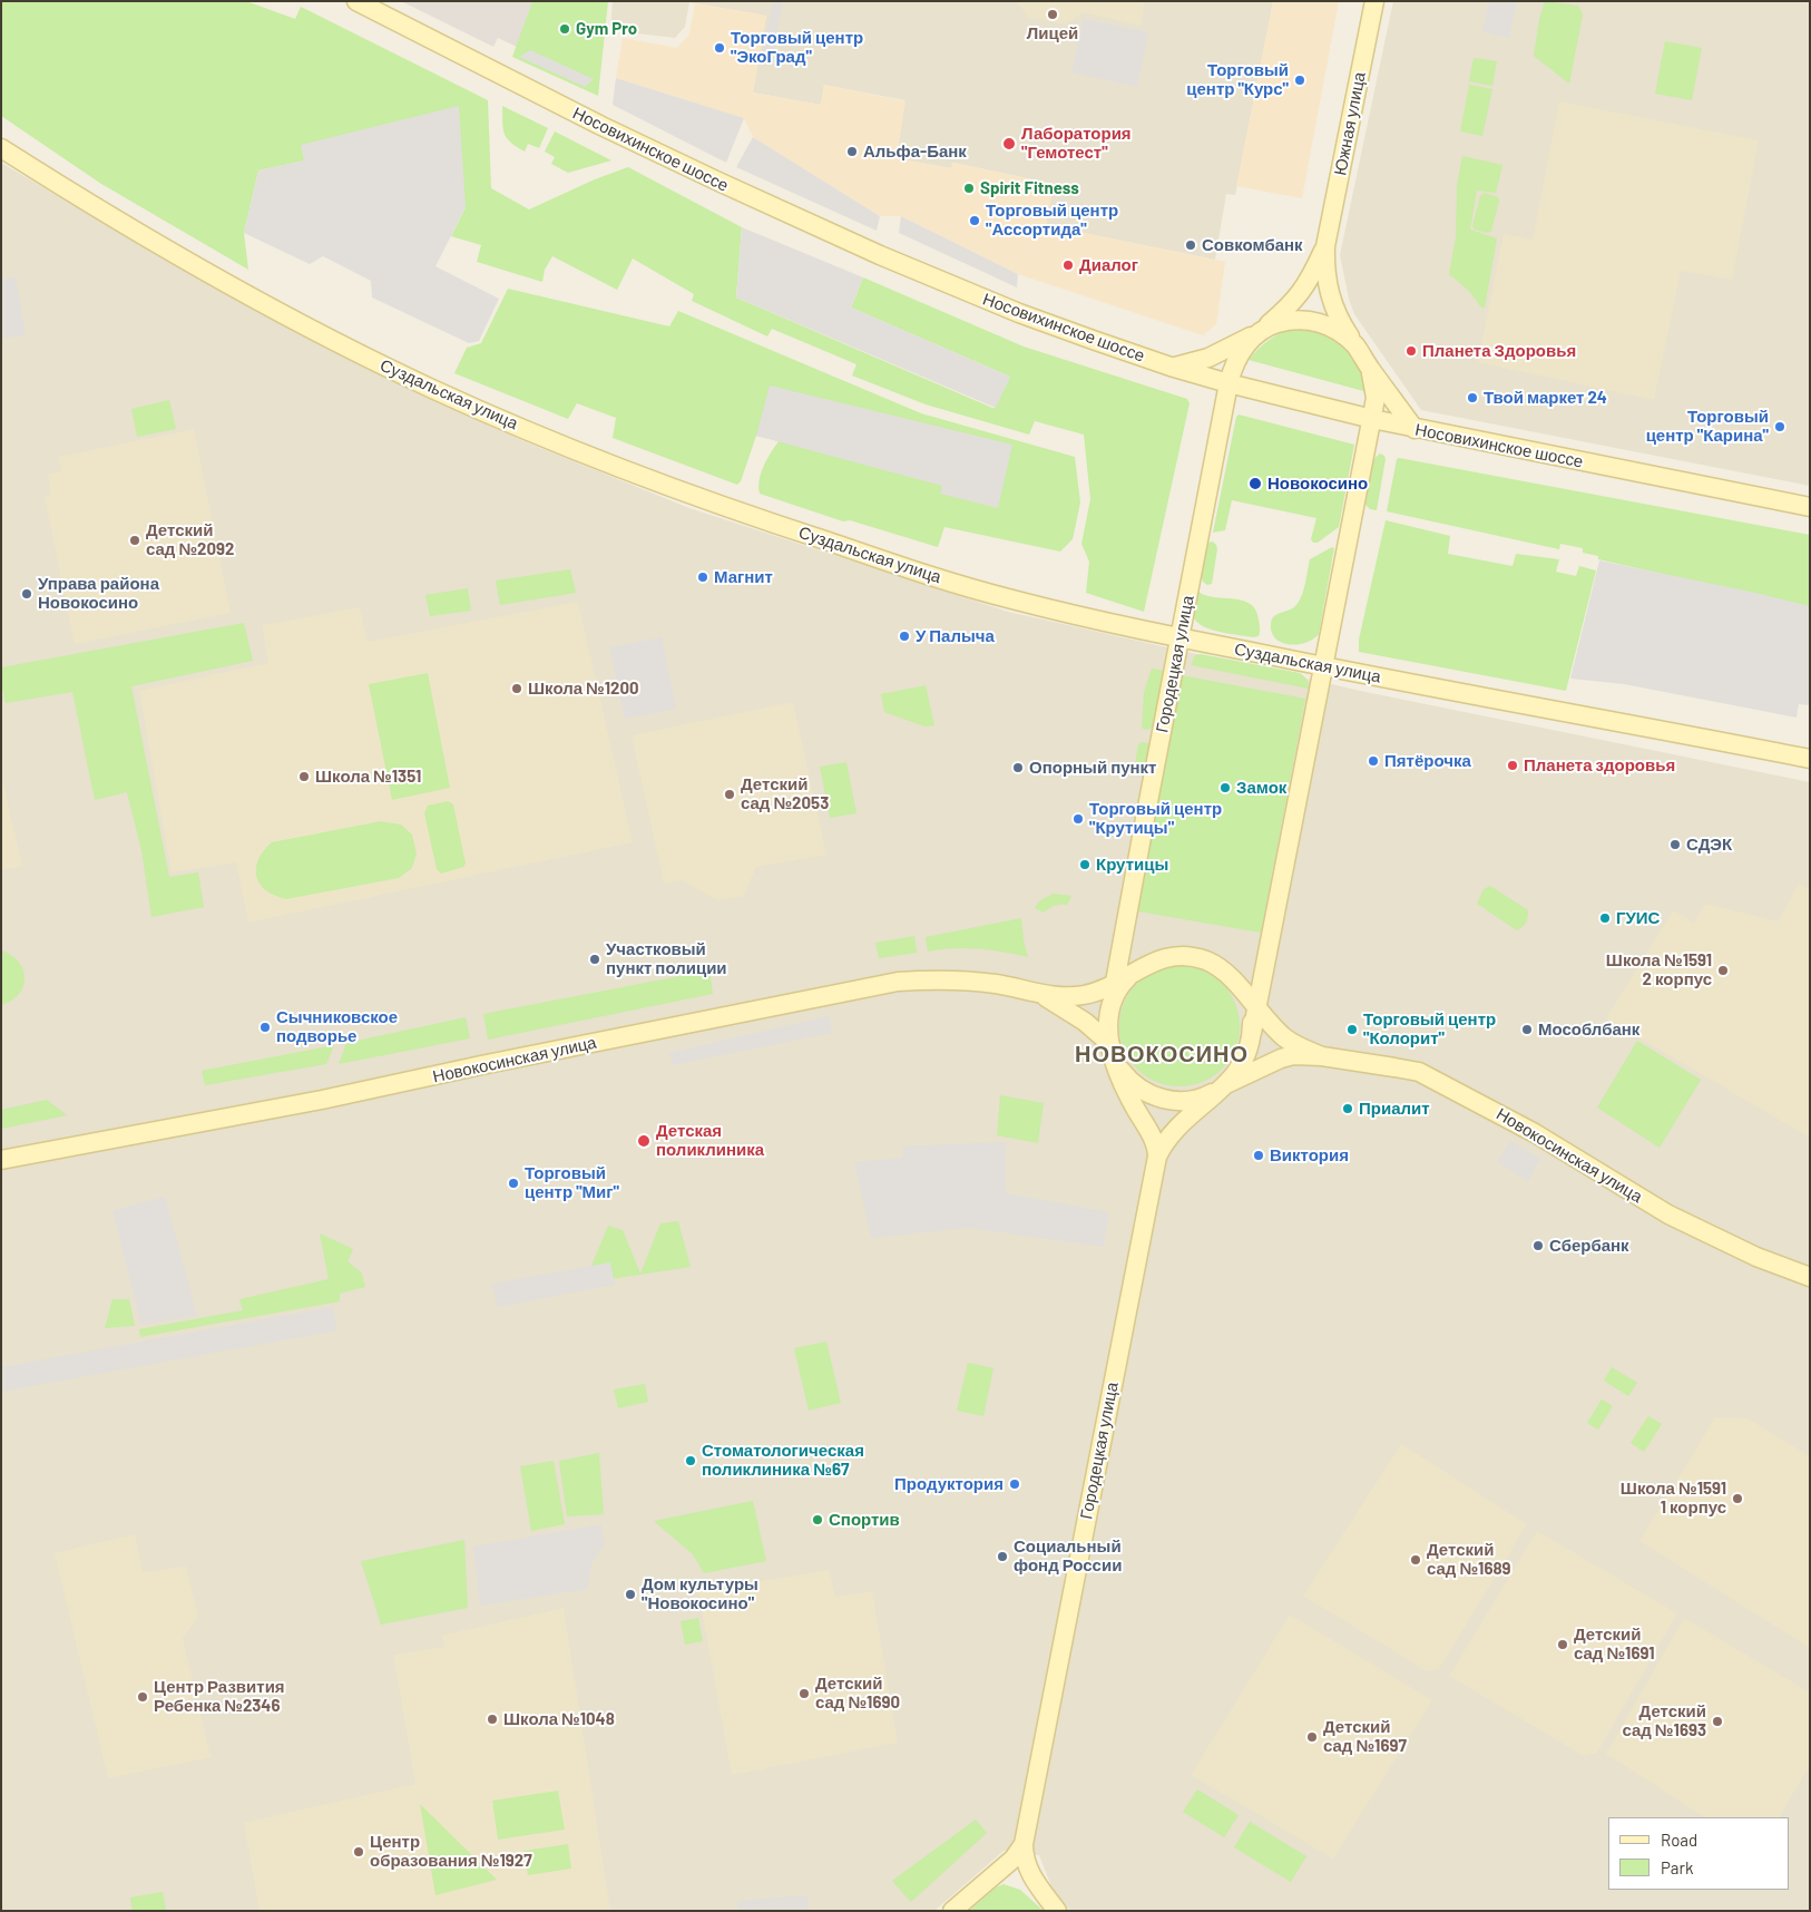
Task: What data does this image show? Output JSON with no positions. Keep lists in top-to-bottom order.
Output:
{
  "streets": {
    "street": [
      "Южная улица",
      "Носовихинское шоссе",
      "Суздальская улица",
      "Городецкая улица",
      "Новокосинская улица"
    ]
  },
  "crossings": [
    ["Южная улица", "Городецкая улица"],
    ["Носовихинское шоссе", "Городецкая улица"],
    ["Суздальская улица", "Городецкая улица"]
  ],
  "districts": ["НОВОКОСИНО"],
  "places": [
    "Лицей",
    "Gym Pro",
    "Торговый центр \"ЭкоГрад\"",
    "Торговый центр \"Курс\"",
    "Лаборатория \"Гемотест\"",
    "Альфа-Банк",
    "Spirit Fitness",
    "Торговый центр \"Ассортида\"",
    "Совкомбанк",
    "Диалог",
    "Планета Здоровья",
    "Твой маркет 24",
    "Торговый центр \"Карина\"",
    "Новокосино",
    "Детский сад №2092",
    "Магнит",
    "Управа района Новокосино",
    "У Палыча",
    "Школа №1200",
    "Пятёрочка",
    "Планета здоровья",
    "Опорный пункт",
    "Школа №1351",
    "Замок",
    "Детский сад №2053",
    "Торговый центр \"Крутицы\"",
    "СДЭК",
    "Крутицы",
    "ГУИС",
    "Участковый пункт полиции",
    "Школа №1591 2 корпус",
    "Сычниковское подворье",
    "Торговый центр \"Колорит\"",
    "Мособлбанк",
    "Приалит",
    "Детская поликлиника",
    "Виктория",
    "Торговый центр \"Миг\"",
    "Сбербанк",
    "Стоматологическая поликлиника №67",
    "Продуктория",
    "Школа №1591 1 корпус",
    "Спортив",
    "Социальный фонд России",
    "Детский сад №1689",
    "Дом культуры \"Новокосино\"",
    "Детский сад №1691",
    "Детский сад №1690",
    "Центр Развития Ребенка №2346",
    "Школа №1048",
    "Детский сад №1693",
    "Детский сад №1697",
    "Центр образования №1927"
  ],
  "legend": ["Road", "Park"]
}
